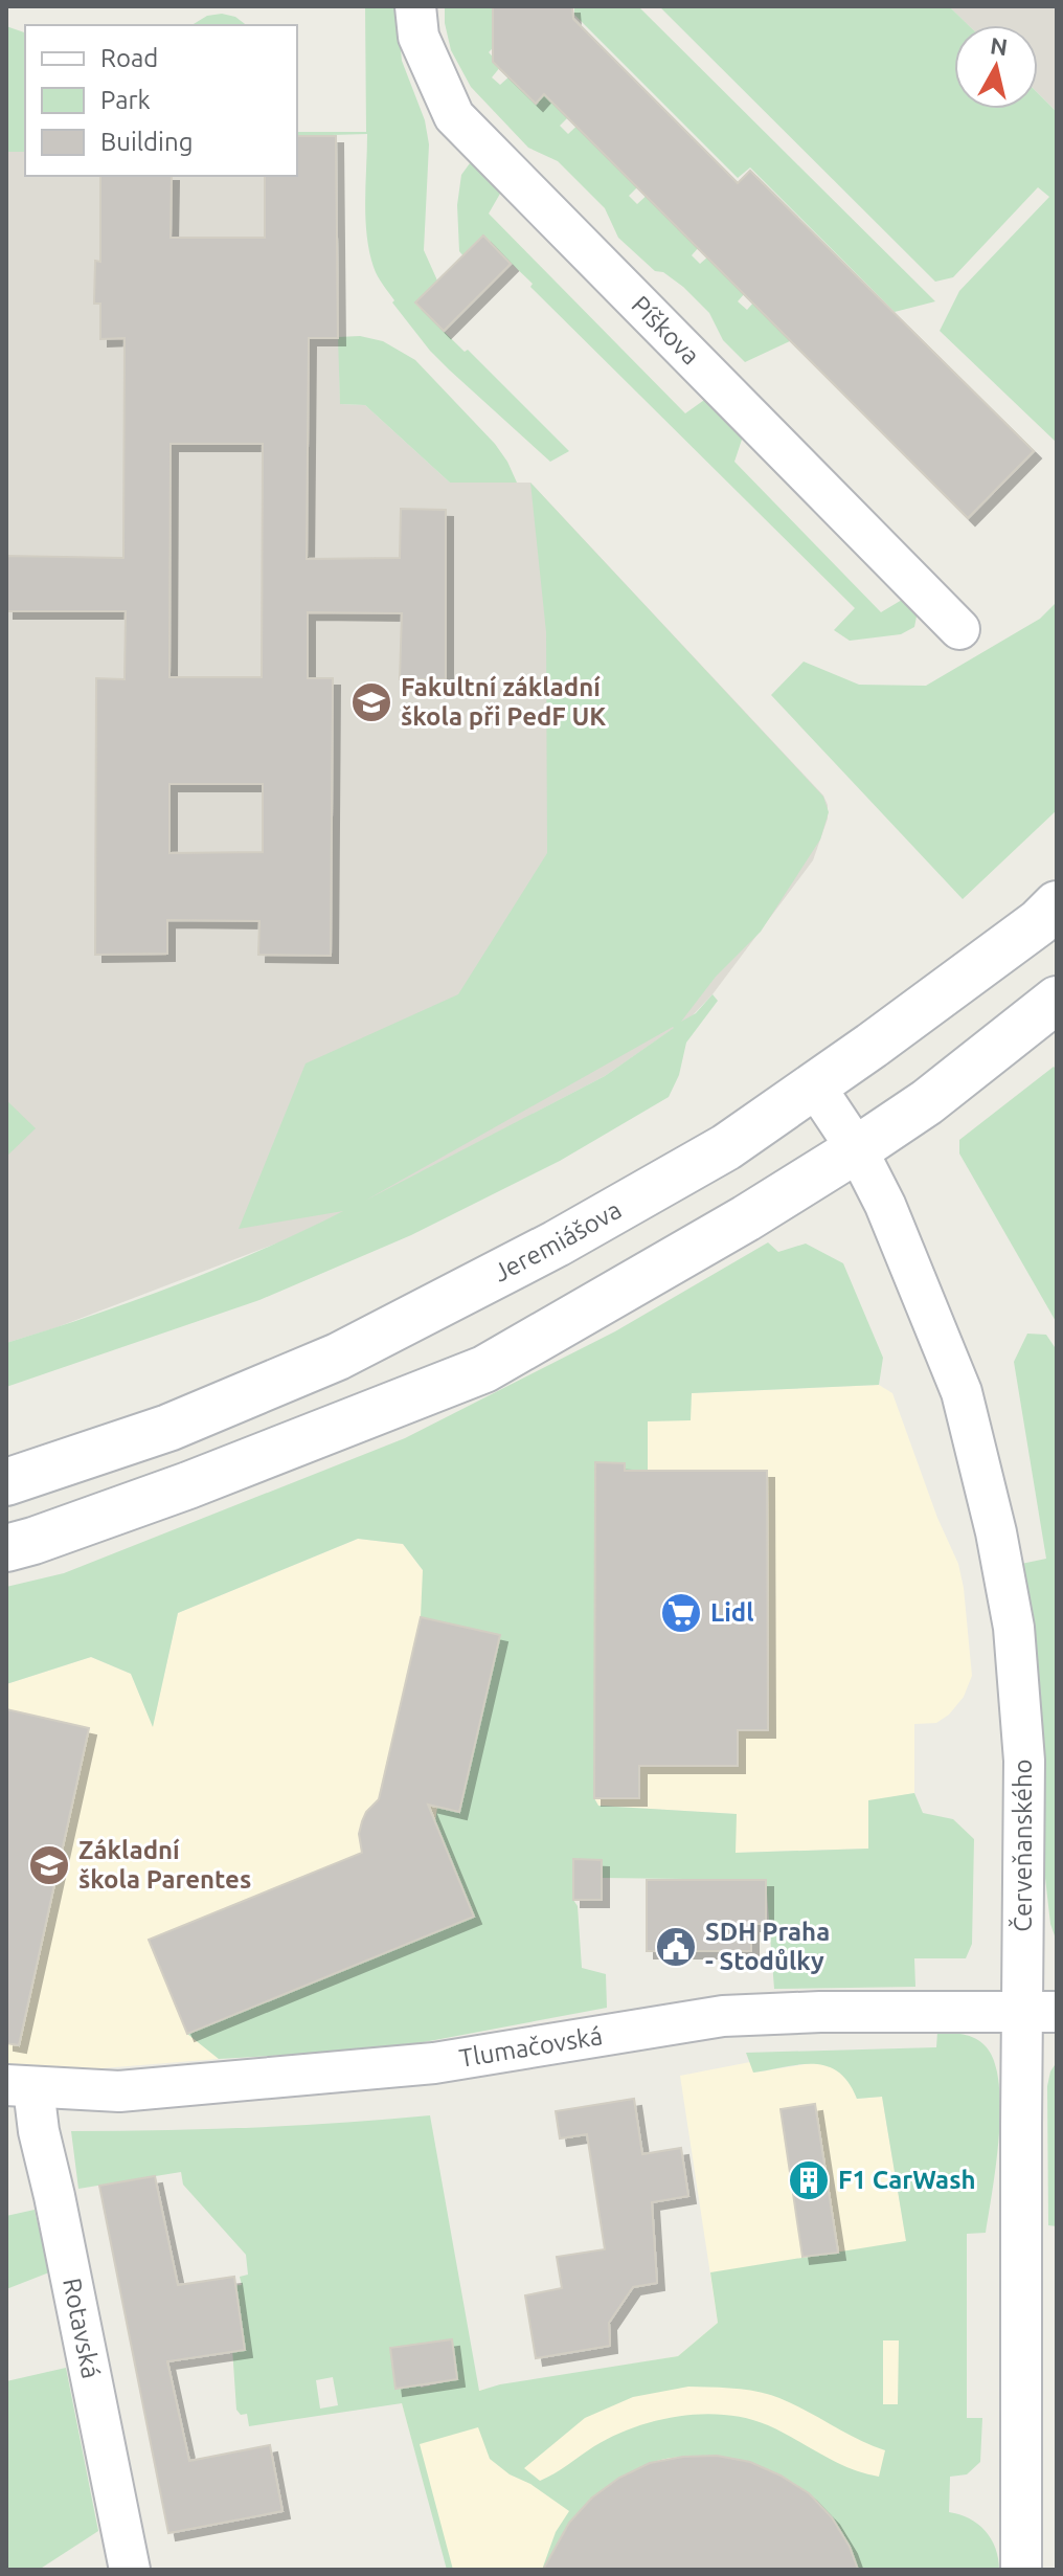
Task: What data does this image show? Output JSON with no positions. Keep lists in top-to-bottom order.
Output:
{
  "streets": {
    "main road": ["Jeremiášova"],
    "street": [
      "Píškova",
      "Červeňanského",
      "Tlumačovská",
      "Rotavská"
    ]
  },
  "crossings": [
    ["Jeremiášova", "Červeňanského"],
    ["Červeňanského", "Tlumačovská"],
    ["Tlumačovská", "Rotavská"]
  ],
  "places": {
    "school or university": ["Fakultní základní škola při PedF UK", "Základní škola Parentes"],
    "supermarket": ["Lidl"],
    "public building": ["SDH Praha - Stodůlky"],
    "building": ["F1 CarWash"]
  },
  "legend": ["Road", "Park", "Building"],
  "north": "top"
}
